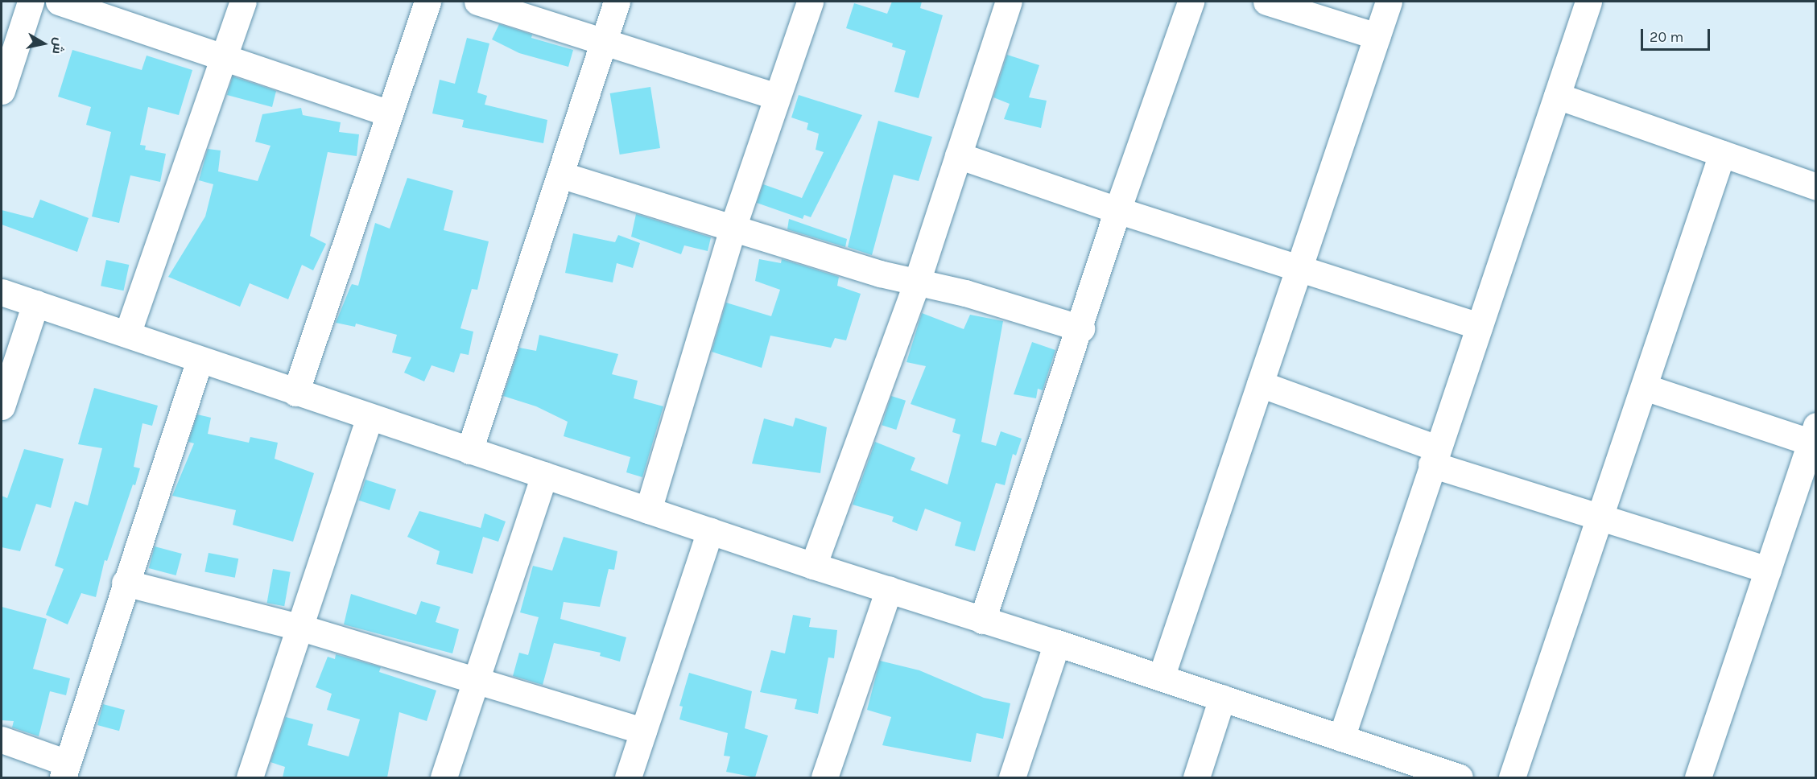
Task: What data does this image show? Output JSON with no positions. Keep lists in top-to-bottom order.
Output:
{
  "scale_bar": "20 m",
  "north": "right"
}
